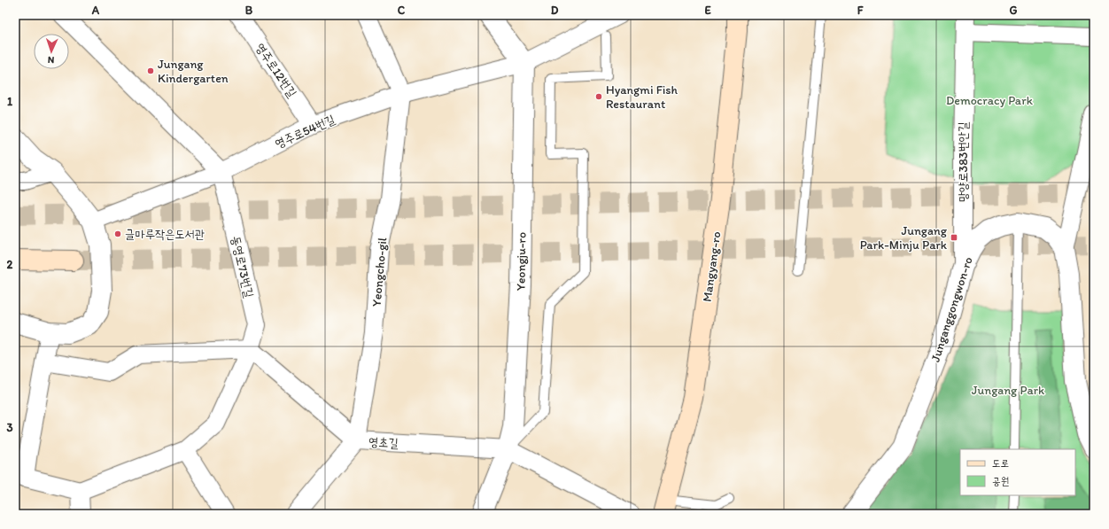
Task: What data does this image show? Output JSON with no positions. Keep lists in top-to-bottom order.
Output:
{
  "streets": {
    "main road": ["Mangyang-ro"],
    "street": [
      "영주로12번길",
      "영주로54번길",
      "망양로383번안길",
      "Yeongju-ro",
      "동영로73번길",
      "Yeongcho-gil",
      "Junganggongwon-ro",
      "영초길"
    ]
  },
  "crossings": [
    ["영주로12번길", "영주로54번길"],
    ["영주로54번길", "Yeongju-ro"],
    ["영주로54번길", "동영로73번길"],
    ["영주로54번길", "Yeongcho-gil"],
    ["망양로383번안길", "Junganggongwon-ro"],
    ["Yeongju-ro", "영초길"],
    ["동영로73번길", "영초길"],
    ["Yeongcho-gil", "영초길"]
  ],
  "parks": ["Democracy Park", "Jungang Park"],
  "places": {
    "other": ["Jungang Kindergarten", "Hyangmi Fish Restaurant", "글마루작은도서관"],
    "transit": ["Jungang Park-Minju Park"]
  },
  "legend": ["도로", "공원"],
  "north": "bottom",
  "grid": {
    "columns": [
      "A",
      "B",
      "C",
      "D",
      "E",
      "F",
      "G"
    ],
    "rows": ["1", "2", "3"]
  }
}
